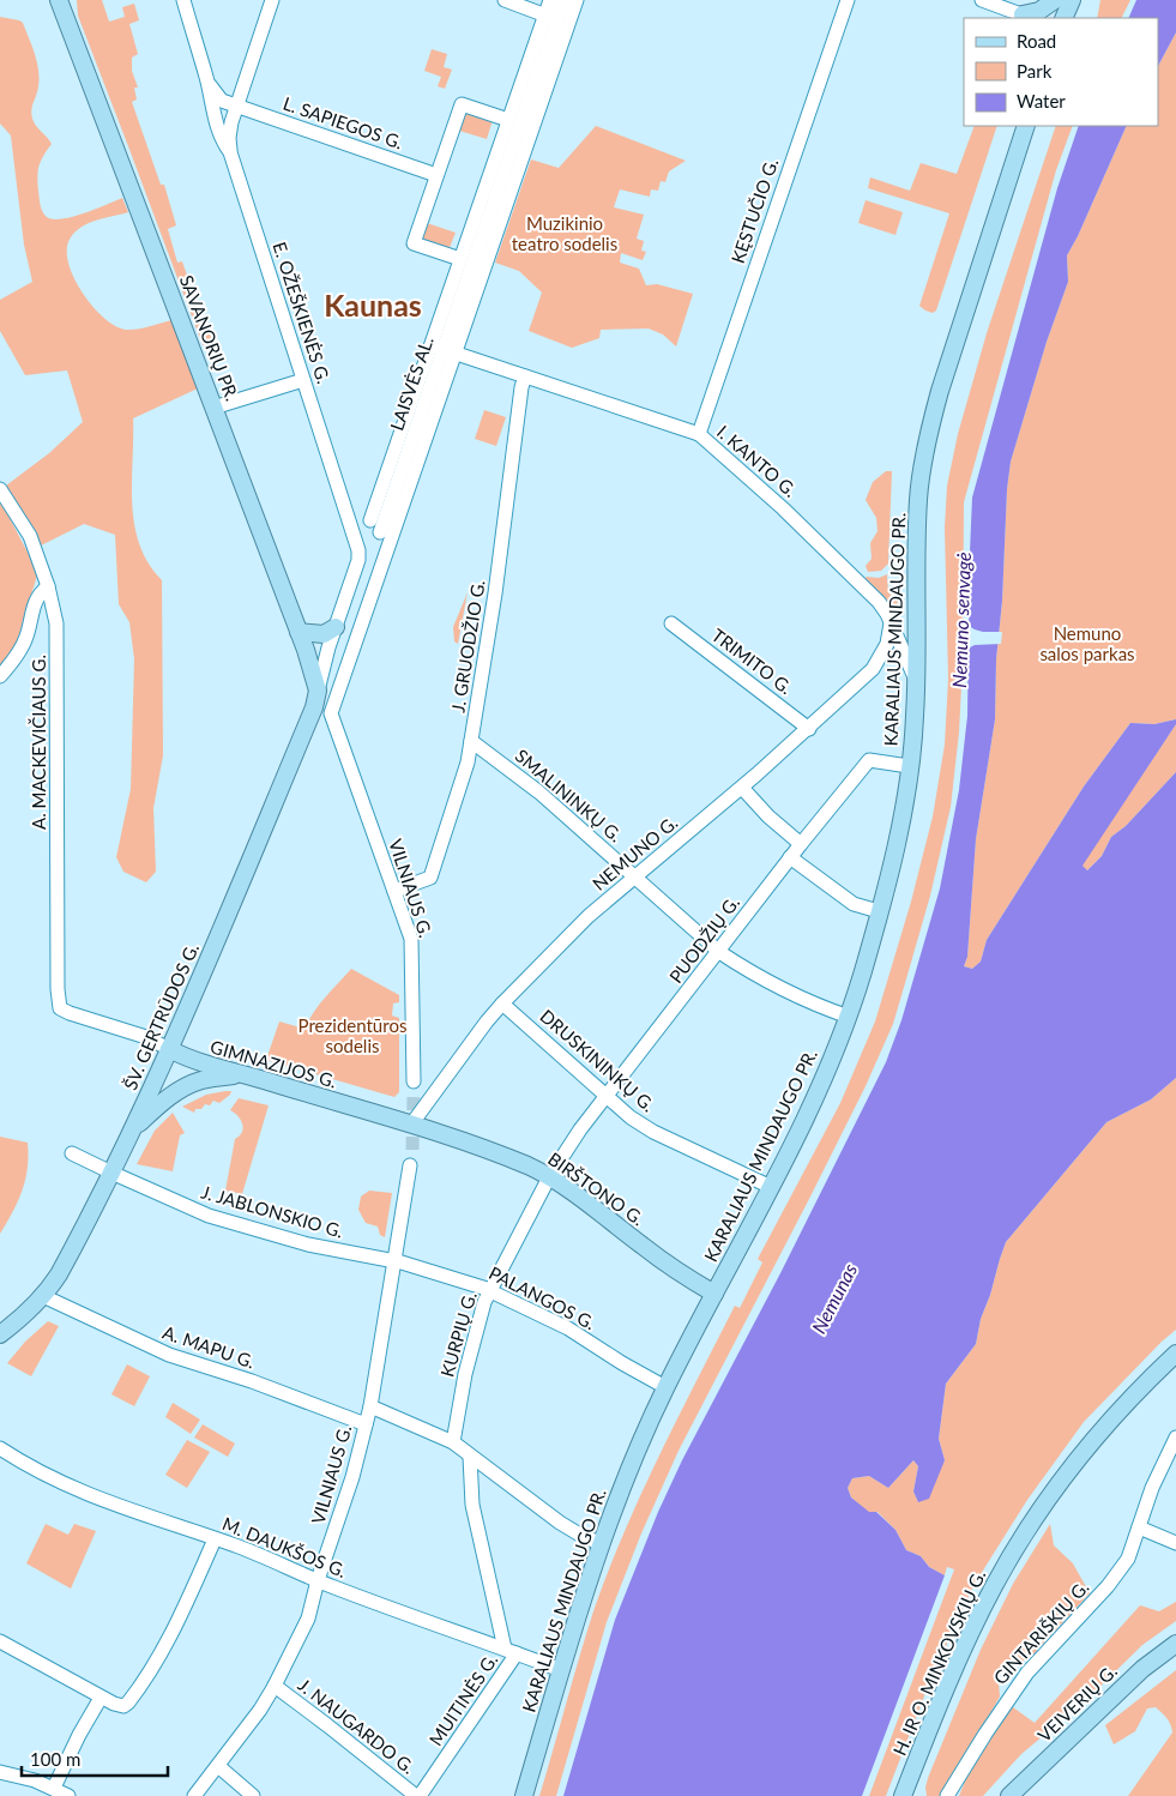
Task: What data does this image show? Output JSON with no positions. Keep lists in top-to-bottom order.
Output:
{
  "streets": {
    "main road": [
      "SAVANORIŲ PR.",
      "KARALIAUS MINDAUGO PR.",
      "ŠV. GERTRŪDOS G.",
      "GIMNAZIJOS G.",
      "BIRŠTONO G.",
      "H. IR O. MINKOVSKIŲ G.",
      "VEIVERIŲ G."
    ],
    "street": [
      "L. SAPIEGOS G.",
      "KĘSTUČIO G.",
      "E. OŽEŠKIENĖS G.",
      "LAISVĖS AL.",
      "I. KANTO G.",
      "J. GRUODŽIO G.",
      "TRIMITO G.",
      "A. MACKEVIČIAUS G.",
      "SMALININKŲ G.",
      "NEMUNO G.",
      "VILNIAUS G.",
      "PUODŽIŲ G.",
      "DRUSKININKŲ G.",
      "J. JABLONSKIO G.",
      "PALANGOS G.",
      "KURPIŲ G.",
      "A. MAPU G.",
      "M. DAUKŠOS G.",
      "GINTARIŠKIŲ G.",
      "MUITINĖS G.",
      "J. NAUGARDO G."
    ]
  },
  "crossings": [
    ["L. SAPIEGOS G.", "E. OŽEŠKIENĖS G."],
    ["KĘSTUČIO G.", "I. KANTO G."],
    ["SAVANORIŲ PR.", "ŠV. GERTRŪDOS G."],
    ["LAISVĖS AL.", "I. KANTO G."],
    ["LAISVĖS AL.", "VILNIAUS G."],
    ["I. KANTO G.", "KARALIAUS MINDAUGO PR."],
    ["I. KANTO G.", "J. GRUODŽIO G."],
    ["I. KANTO G.", "NEMUNO G."],
    ["KARALIAUS MINDAUGO PR.", "SMALININKŲ G."],
    ["KARALIAUS MINDAUGO PR.", "PUODŽIŲ G."],
    ["KARALIAUS MINDAUGO PR.", "DRUSKININKŲ G."],
    ["KARALIAUS MINDAUGO PR.", "BIRŠTONO G."],
    ["KARALIAUS MINDAUGO PR.", "PALANGOS G."],
    ["KARALIAUS MINDAUGO PR.", "M. DAUKŠOS G."],
    ["J. GRUODŽIO G.", "SMALININKŲ G."],
    ["J. GRUODŽIO G.", "VILNIAUS G."],
    ["TRIMITO G.", "NEMUNO G."],
    ["A. MACKEVIČIAUS G.", "GIMNAZIJOS G."],
    ["SMALININKŲ G.", "NEMUNO G."],
    ["SMALININKŲ G.", "PUODŽIŲ G."],
    ["NEMUNO G.", "DRUSKININKŲ G."],
    ["NEMUNO G.", "GIMNAZIJOS G."],
    ["NEMUNO G.", "BIRŠTONO G."],
    ["VILNIAUS G.", "J. JABLONSKIO G."],
    ["VILNIAUS G.", "PALANGOS G."],
    ["VILNIAUS G.", "A. MAPU G."],
    ["VILNIAUS G.", "M. DAUKŠOS G."],
    ["VILNIAUS G.", "J. NAUGARDO G."],
    ["PUODŽIŲ G.", "DRUSKININKŲ G."],
    ["PUODŽIŲ G.", "BIRŠTONO G."],
    ["PUODŽIŲ G.", "KURPIŲ G."],
    ["ŠV. GERTRŪDOS G.", "GIMNAZIJOS G."],
    ["ŠV. GERTRŪDOS G.", "J. JABLONSKIO G."],
    ["ŠV. GERTRŪDOS G.", "A. MAPU G."],
    ["GIMNAZIJOS G.", "BIRŠTONO G."],
    ["BIRŠTONO G.", "KURPIŲ G."],
    ["J. JABLONSKIO G.", "PALANGOS G."],
    ["PALANGOS G.", "KURPIŲ G."],
    ["M. DAUKŠOS G.", "MUITINĖS G."],
    ["MUITINĖS G.", "J. NAUGARDO G."]
  ],
  "districts": ["Kaunas"],
  "water": ["Nemuno senvagė", "Nemunas"],
  "parks": ["Muzikinio teatro sodelis", "Nemuno salos parkas", "Prezidentūros sodelis"],
  "legend": ["Road", "Park", "Water"],
  "scale_bar": "100 m"
}
